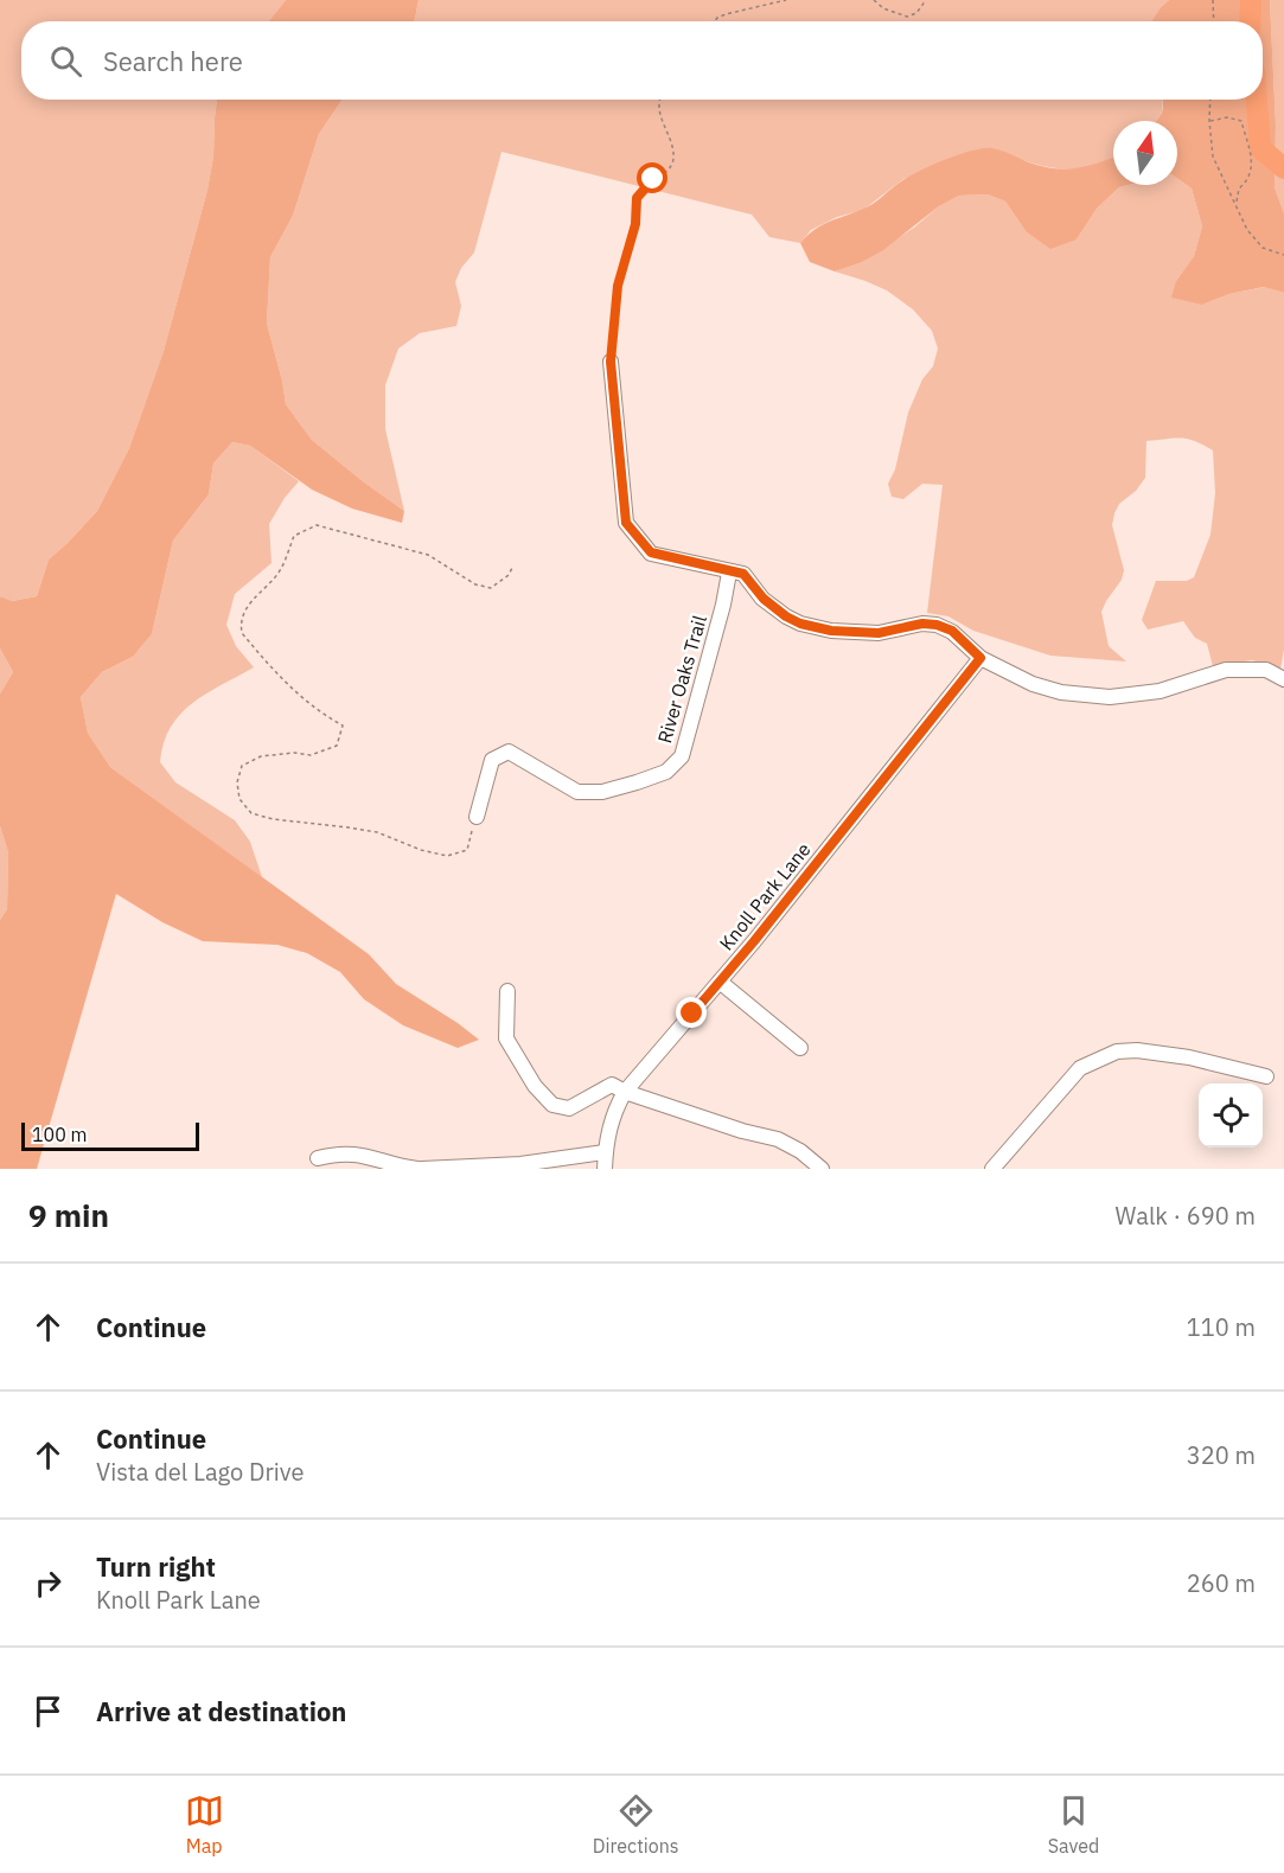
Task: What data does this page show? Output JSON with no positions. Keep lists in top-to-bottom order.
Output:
{
  "streets": {
    "street": ["River Oaks Trail", "Knoll Park Lane"]
  },
  "scale_bar": "100 m",
  "north": "top",
  "page": {
    "search": "Search here",
    "scale": "100 m",
    "heading": ["9 min", "Walk · 690 m"],
    "list": [
      ["Continue", "110 m"],
      ["Continue", "Vista del Lago Drive", "320 m"],
      ["Turn right", "Knoll Park Lane", "260 m"],
      "Arrive at destination"
    ],
    "nav": ["Map", "Directions", "Saved"]
  }
}
